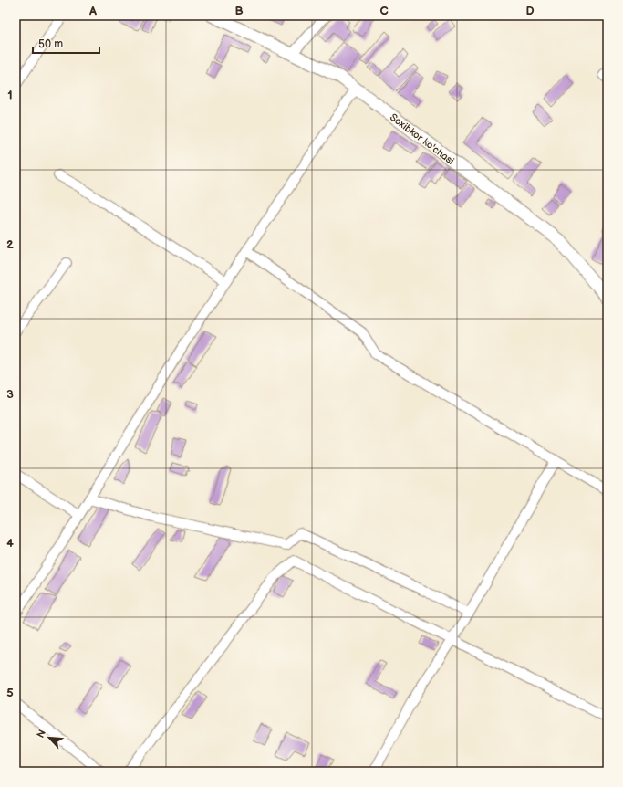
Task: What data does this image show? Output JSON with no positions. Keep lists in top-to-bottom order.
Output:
{
  "streets": {
    "main road": ["Soxibkor ko'chasi"]
  },
  "scale_bar": "50 m",
  "north": "top left",
  "grid": {
    "columns": [
      "A",
      "B",
      "C",
      "D"
    ],
    "rows": [
      "1",
      "2",
      "3",
      "4",
      "5"
    ]
  }
}
